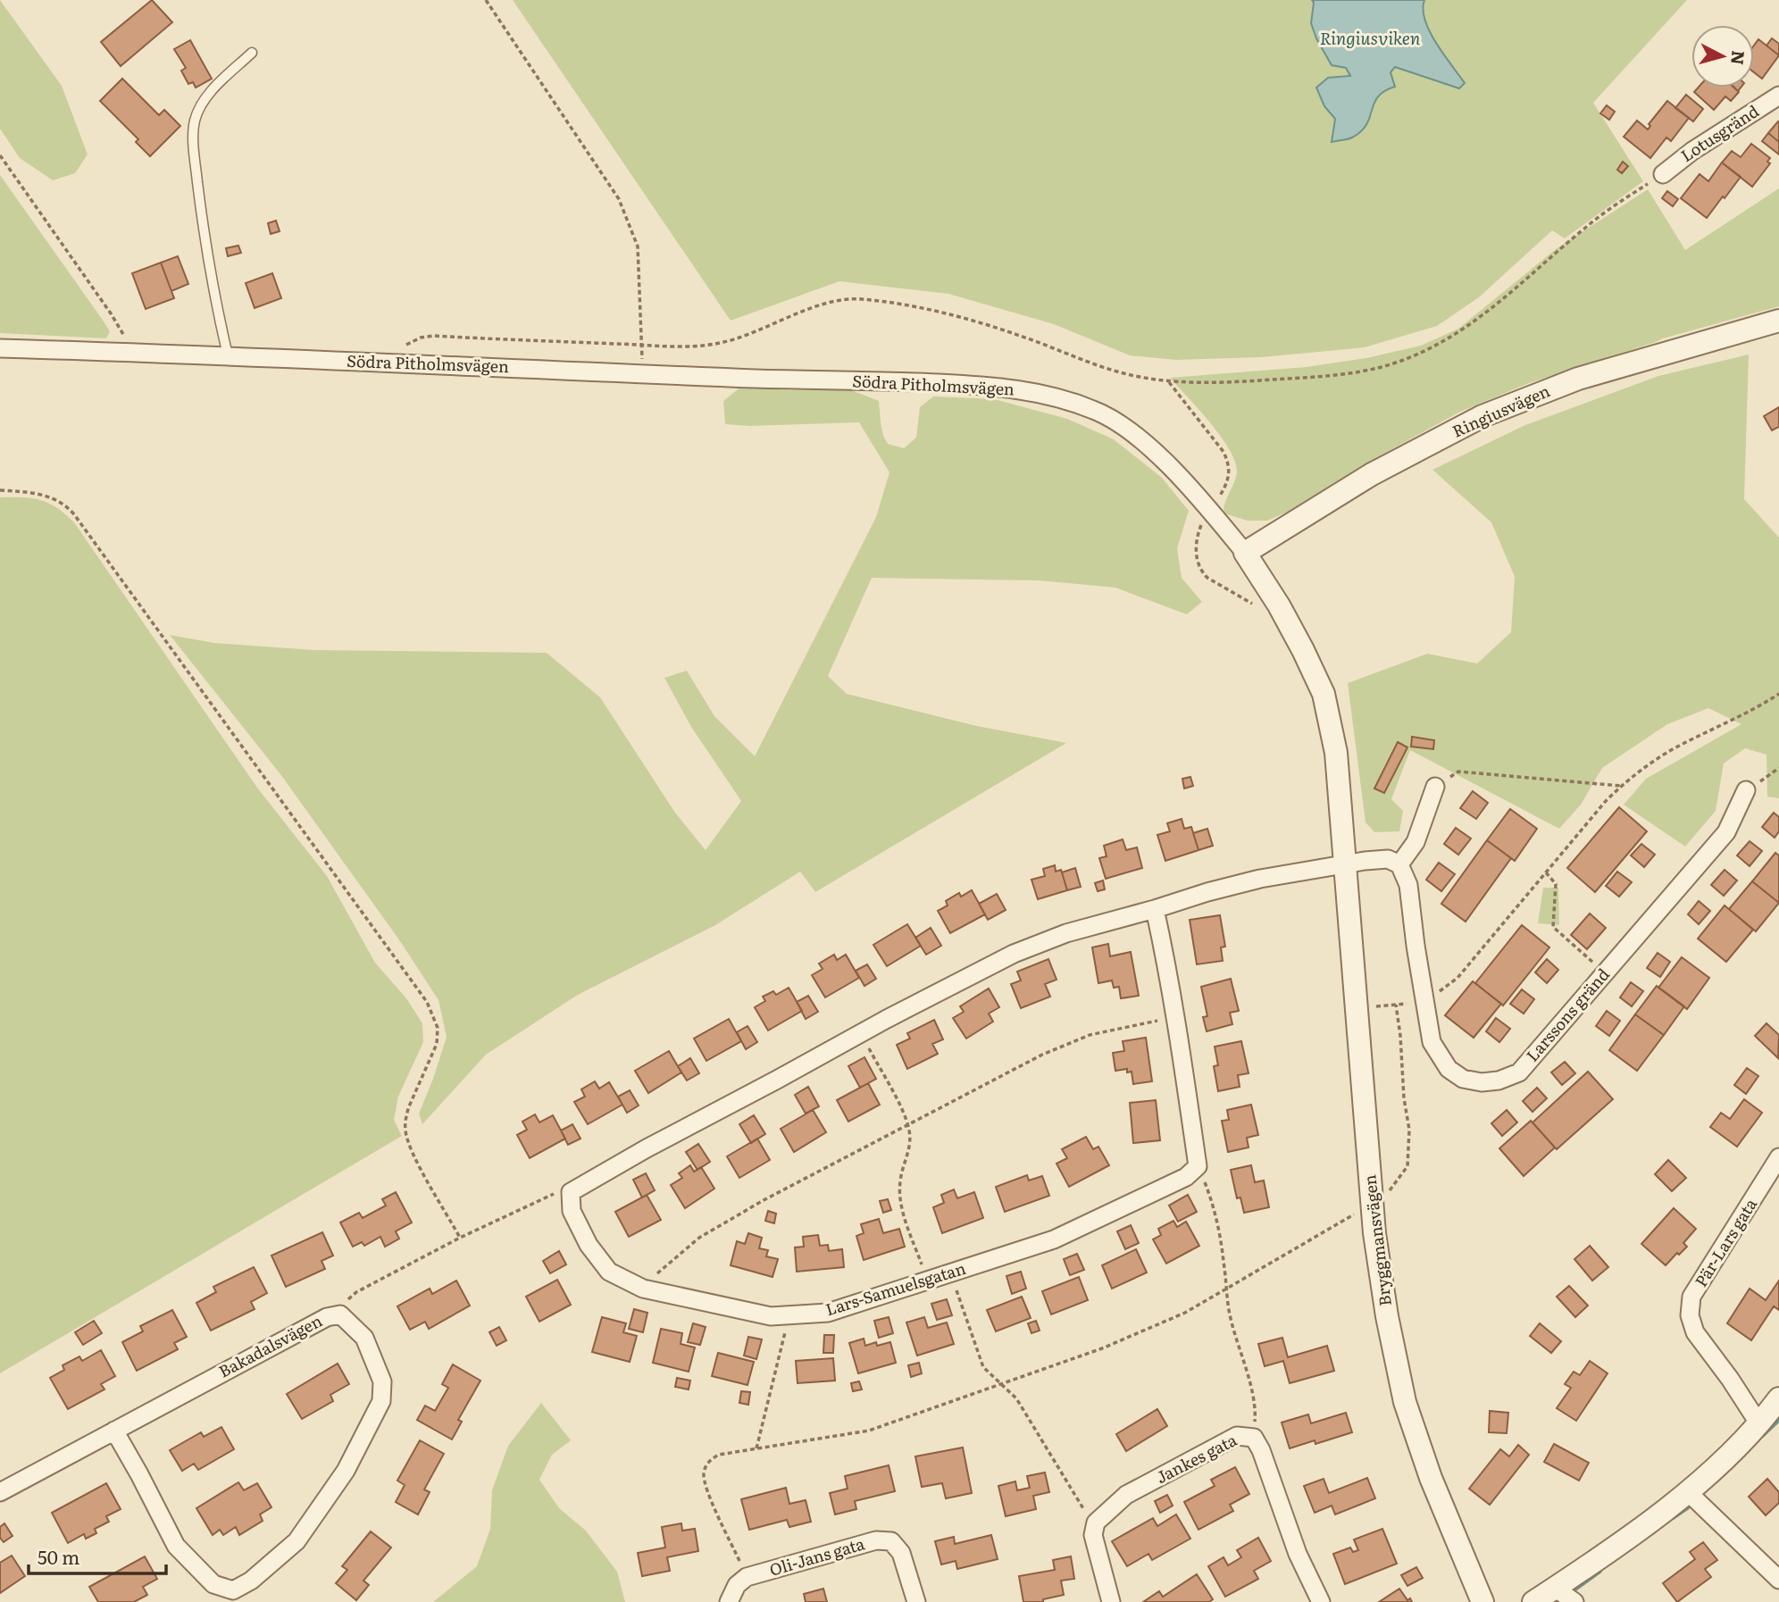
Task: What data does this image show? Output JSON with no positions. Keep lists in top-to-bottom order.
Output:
{
  "streets": {
    "street": [
      "Lotusgränd",
      "Södra Pitholmsvägen",
      "Ringiusvägen",
      "Larssons gränd",
      "Bryggmansvägen",
      "Pär-Lars gata",
      "Lars-Samuelsgatan",
      "Bakadalsvägen",
      "Jankes gata",
      "Oli-Jans gata"
    ]
  },
  "crossings": [
    ["Södra Pitholmsvägen", "Ringiusvägen"],
    ["Södra Pitholmsvägen", "Bryggmansvägen"]
  ],
  "water": ["Ringiusviken"],
  "scale_bar": "50 m",
  "north": "right"
}
